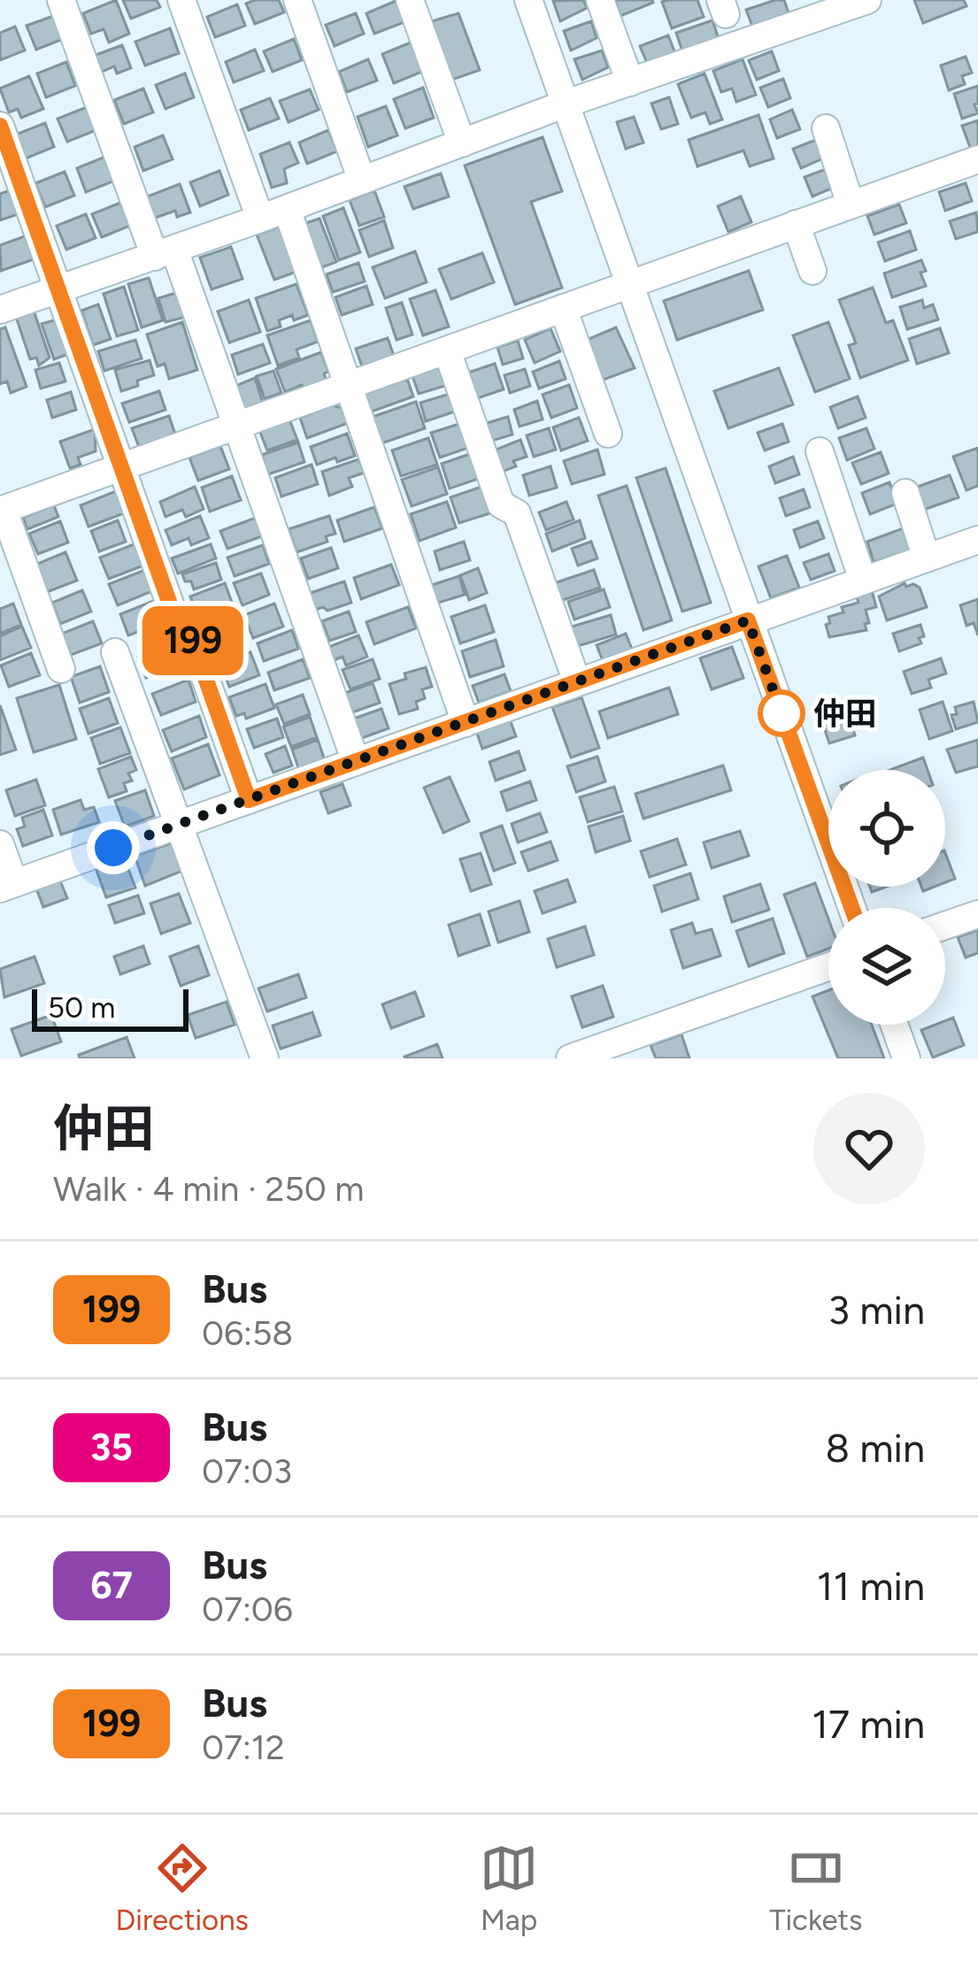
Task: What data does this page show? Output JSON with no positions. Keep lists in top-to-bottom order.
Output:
{
  "places": ["仲田"],
  "lines": ["bus line 199"],
  "scale_bar": "50 m",
  "page": {
    "on_map": "199",
    "scale": "50 m",
    "heading": ["仲田", "Walk · 4 min · 250 m"],
    "list": [
      {
        "mark": "199",
        "name": "Bus",
        "note": "06:58",
        "value": "3 min"
      },
      {
        "mark": "35",
        "name": "Bus",
        "note": "07:03",
        "value": "8 min"
      },
      {
        "mark": "67",
        "name": "Bus",
        "note": "07:06",
        "value": "11 min"
      },
      {
        "mark": "199",
        "name": "Bus",
        "note": "07:12",
        "value": "17 min"
      }
    ],
    "tabs": ["Directions", "Map", "Tickets"]
  }
}
